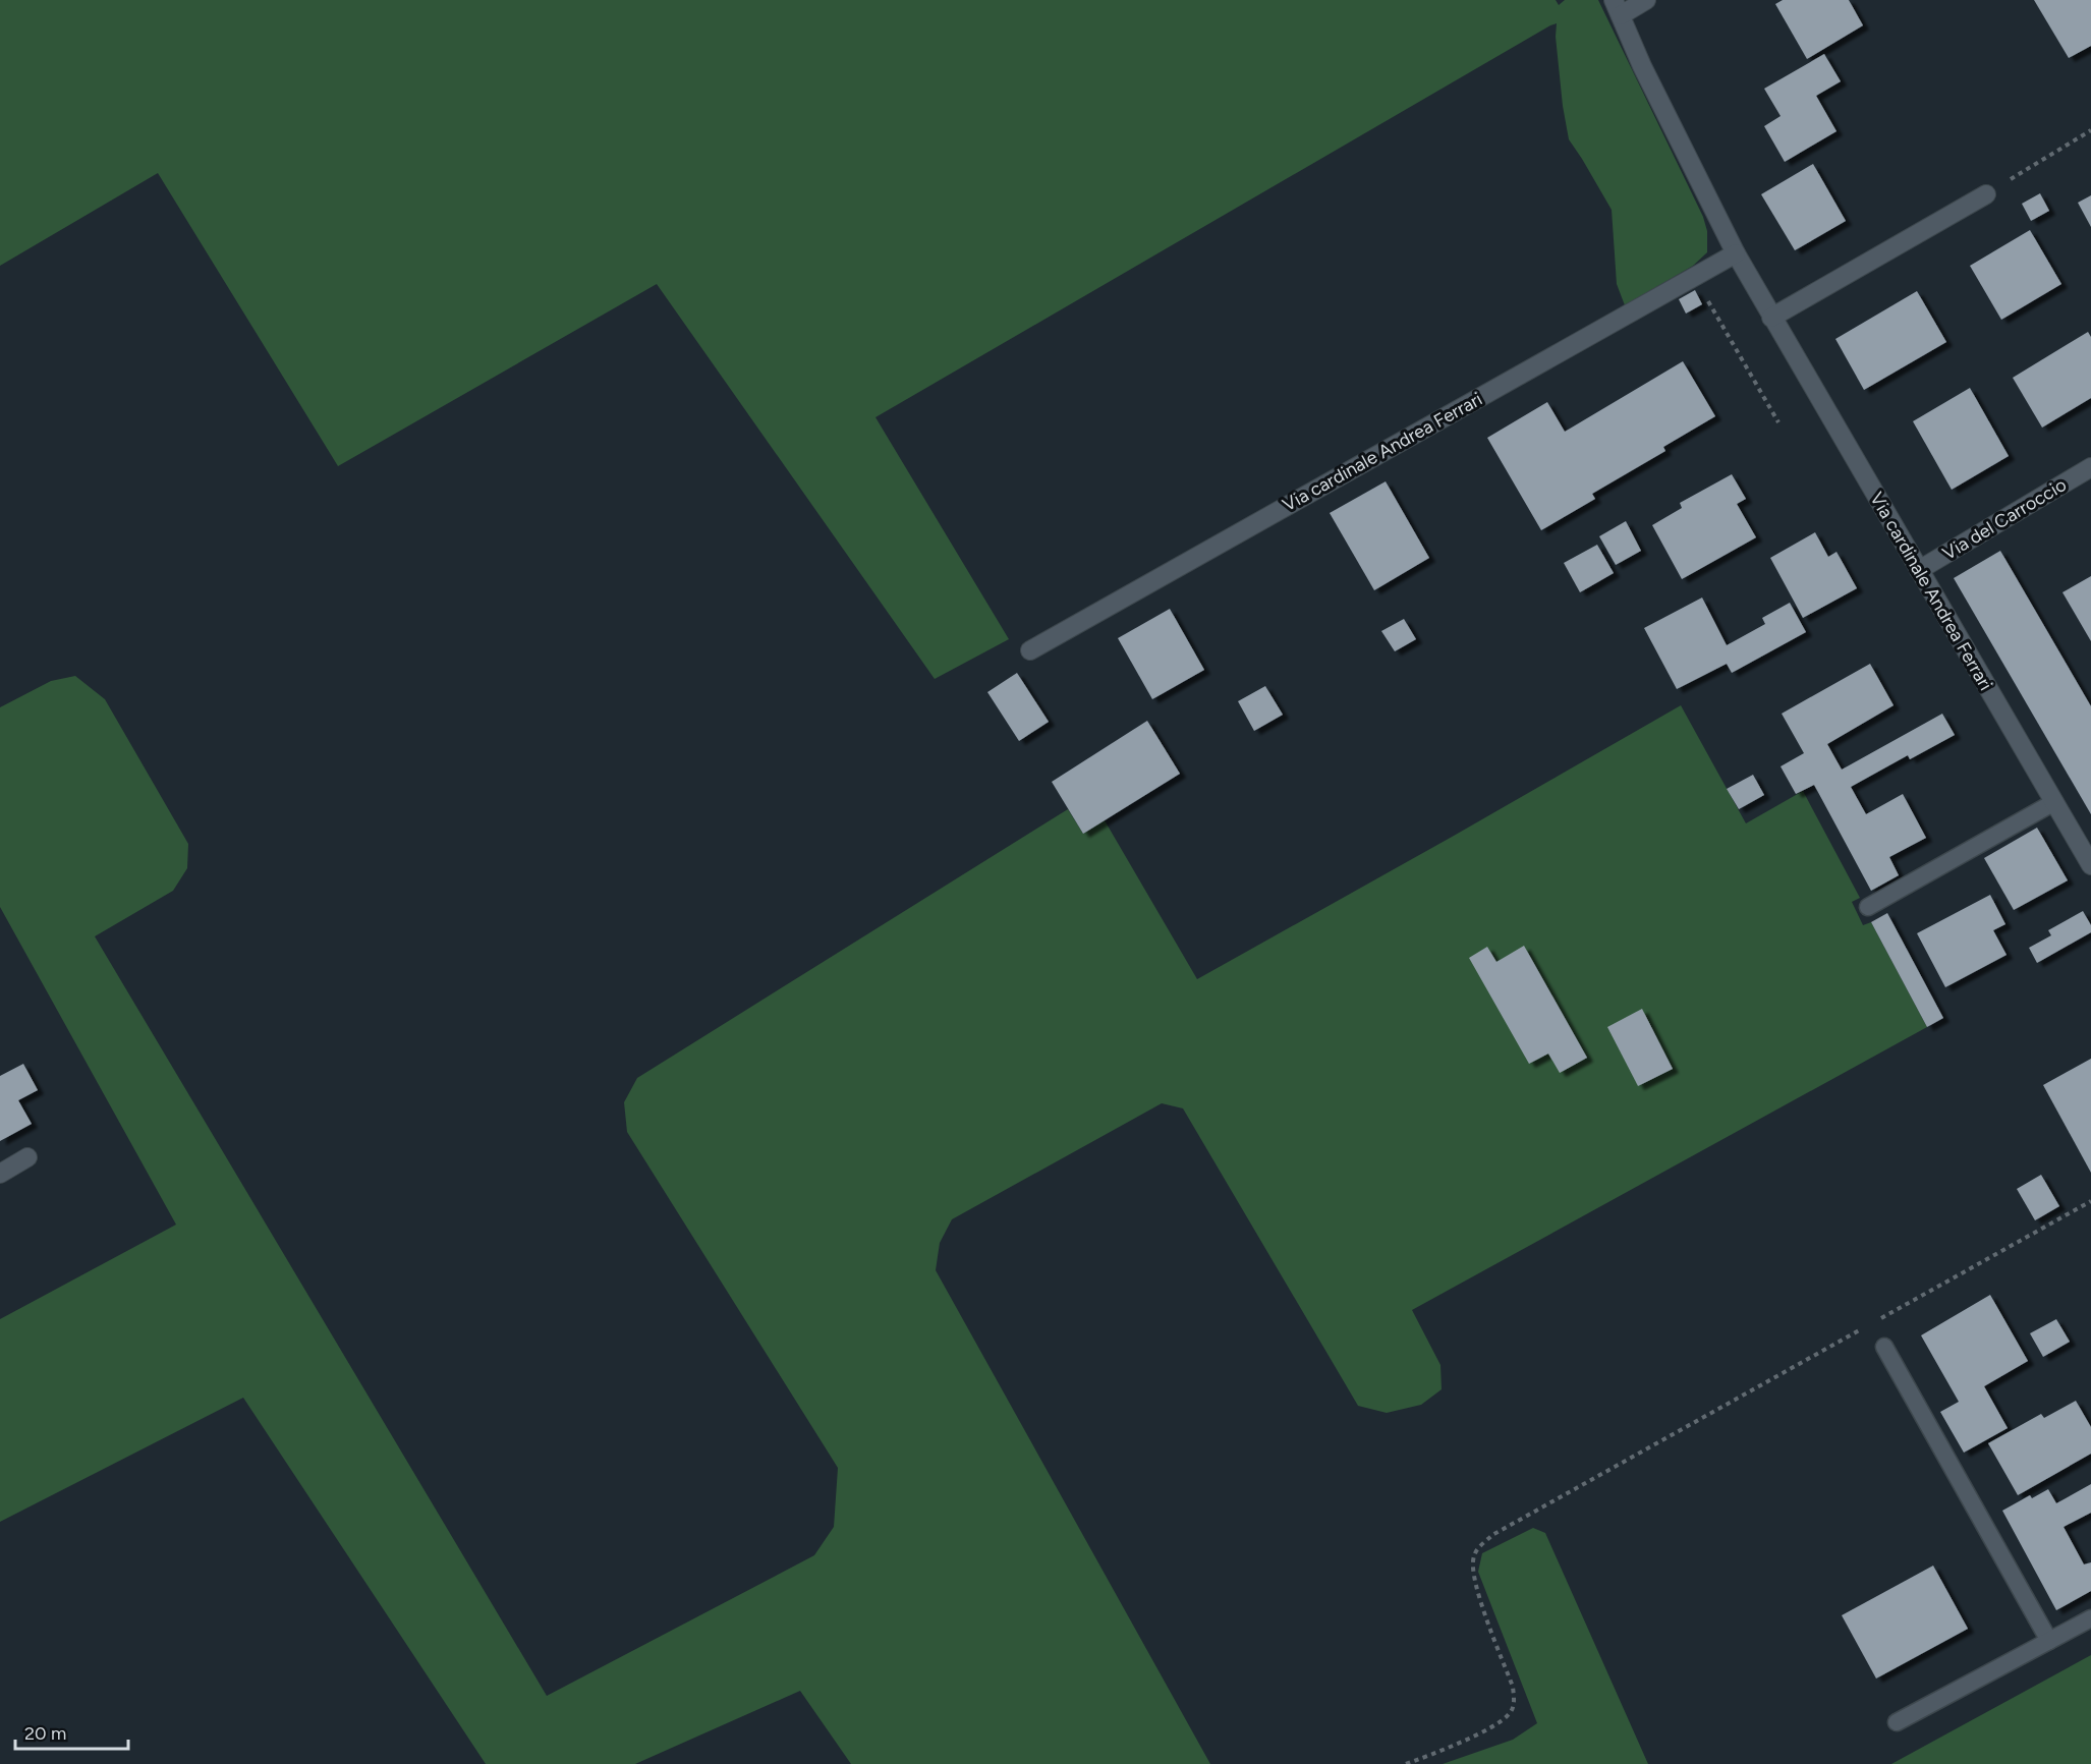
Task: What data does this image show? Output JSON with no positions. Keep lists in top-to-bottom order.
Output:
{
  "streets": {
    "street": ["Via cardinale Andrea Ferrari", "Via del Carroccio"]
  },
  "crossings": [
    ["Via cardinale Andrea Ferrari", "Via del Carroccio"]
  ],
  "scale_bar": "20 m"
}
